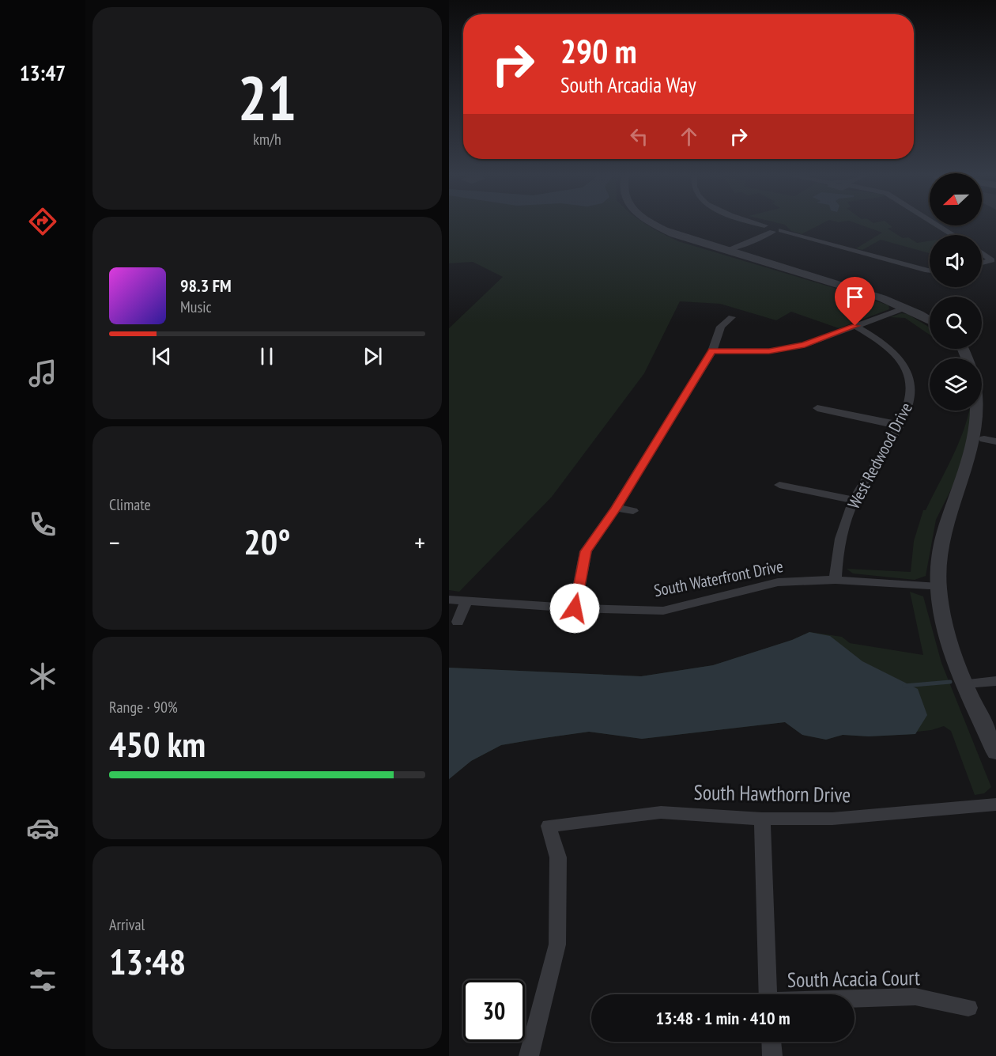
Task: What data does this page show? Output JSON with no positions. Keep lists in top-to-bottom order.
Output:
{
  "streets": {
    "street": [
      "West Redwood Drive",
      "South Waterfront Drive",
      "South Hawthorn Drive",
      "South Acacia Court"
    ]
  },
  "crossings": [
    ["West Redwood Drive", "South Waterfront Drive"]
  ],
  "north": "left",
  "page": {
    "tabs": "13:47",
    "tile": [
      ["21", "km/h"],
      "Climate",
      ["Range · 90%", "450 km"],
      ["Arrival", "13:48"]
    ],
    "turn": ["290 m", "South Arcadia Way"],
    "song": ["98.3 FM", "Music"],
    "heat": ["−", "20°", "+"],
    "limit": "30",
    "trip": "13:48 · 1 min · 410 m"
  }
}
